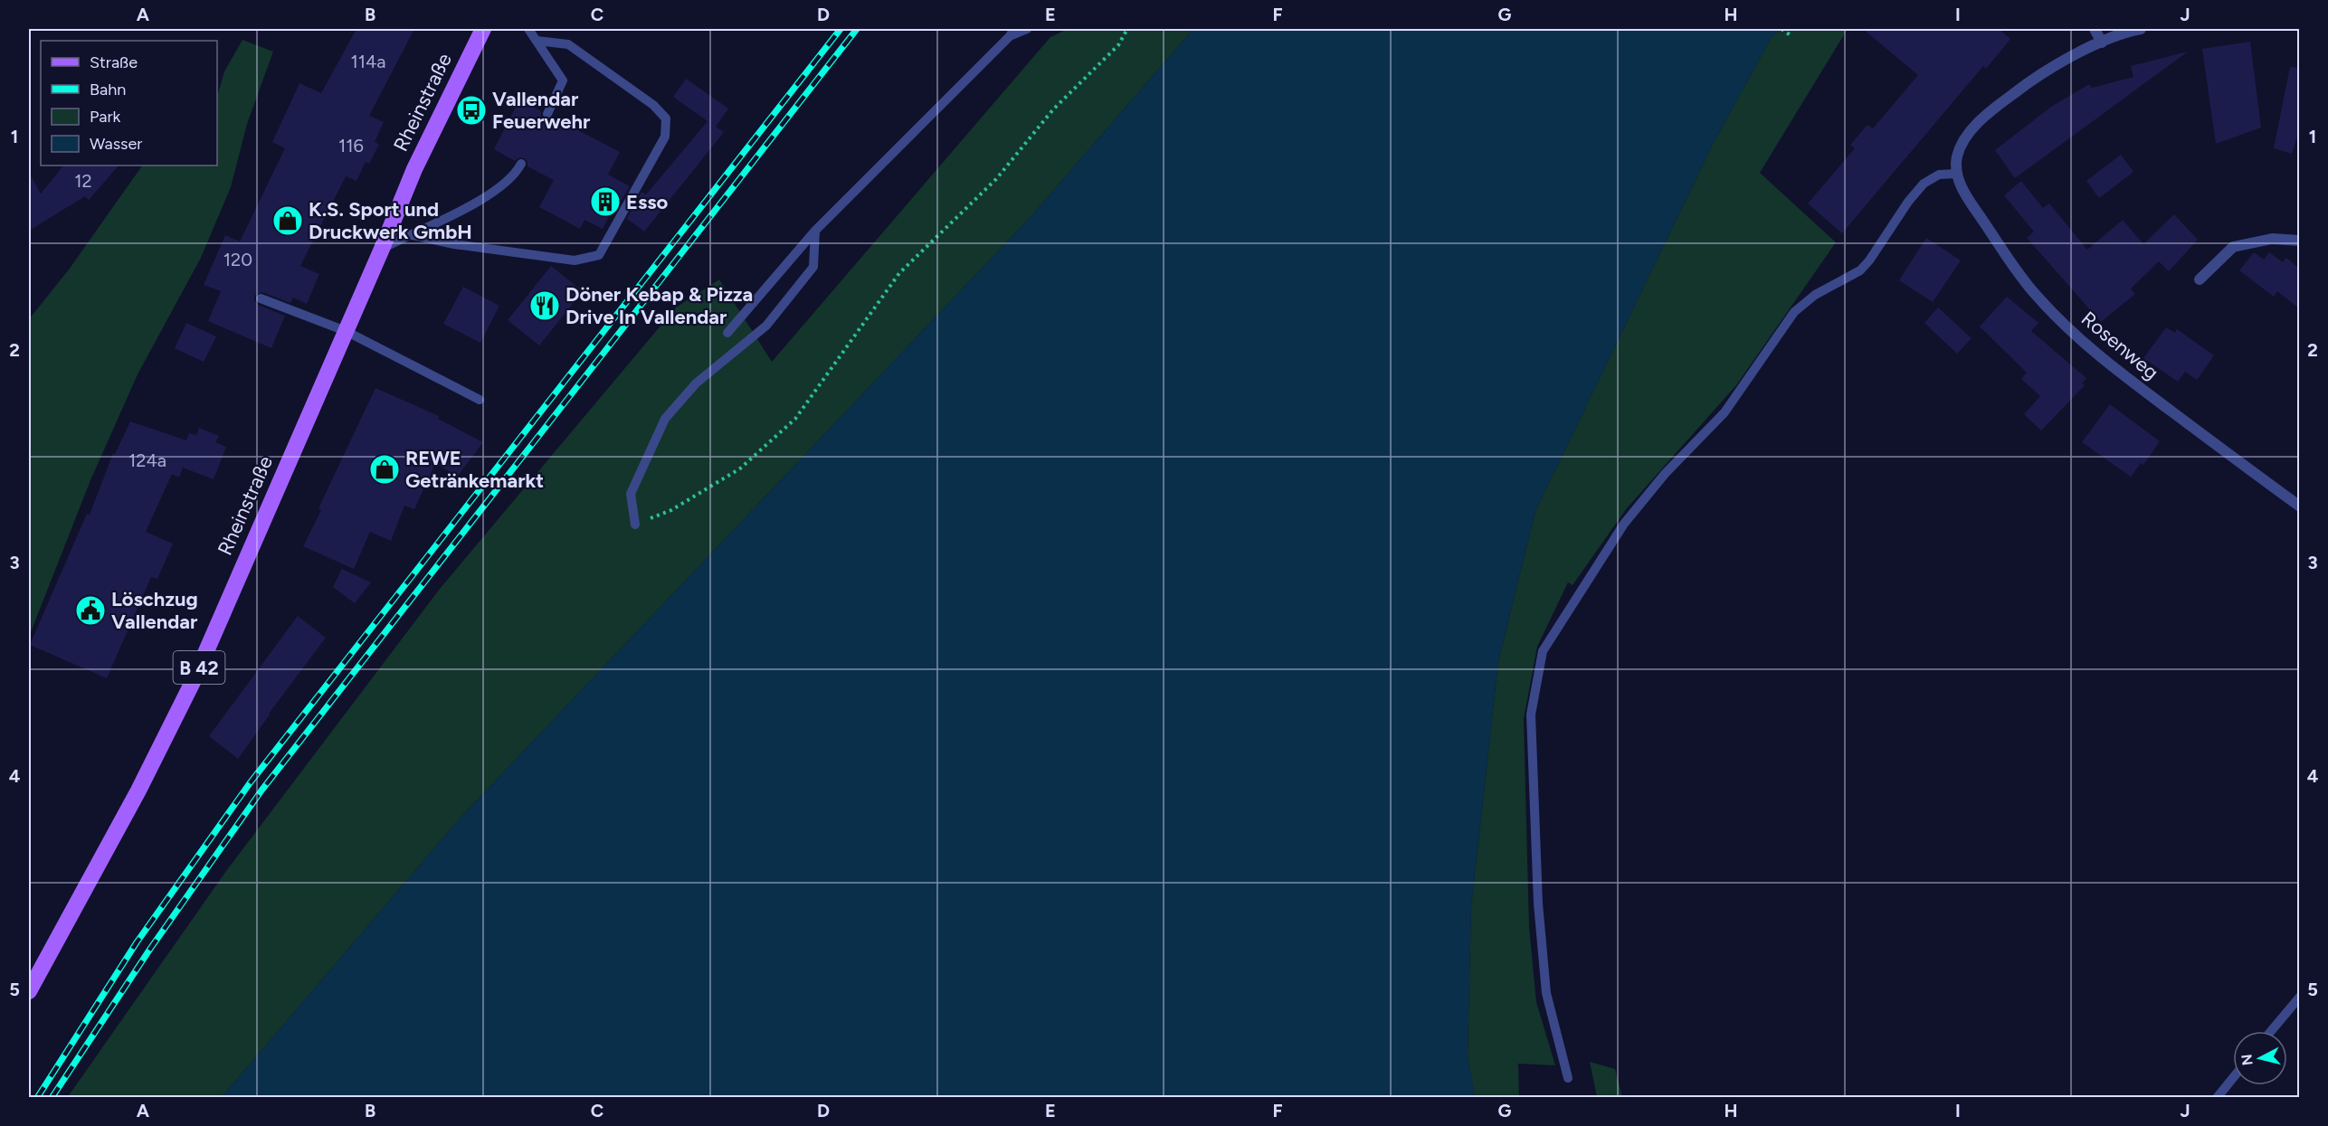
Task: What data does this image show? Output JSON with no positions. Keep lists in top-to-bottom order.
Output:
{
  "streets": {
    "main road": ["Rheinstraße", "B 42"],
    "street": ["Rosenweg"]
  },
  "places": {
    "bus stop": ["Vallendar Feuerwehr"],
    "building": ["Esso"],
    "shop": ["K.S. Sport und Druckwerk GmbH", "REWE Getränkemarkt"],
    "restaurant": ["Döner Kebap & Pizza Drive In Vallendar"],
    "public building": ["Löschzug Vallendar"]
  },
  "house_numbers": [
    "114a",
    "116",
    "12",
    "120",
    "124a"
  ],
  "legend": [
    "Straße",
    "Bahn",
    "Park",
    "Wasser"
  ],
  "north": "left",
  "grid": {
    "columns": [
      "A",
      "B",
      "C",
      "D",
      "E",
      "F",
      "G",
      "H",
      "I",
      "J"
    ],
    "rows": [
      "1",
      "2",
      "3",
      "4",
      "5"
    ]
  }
}
